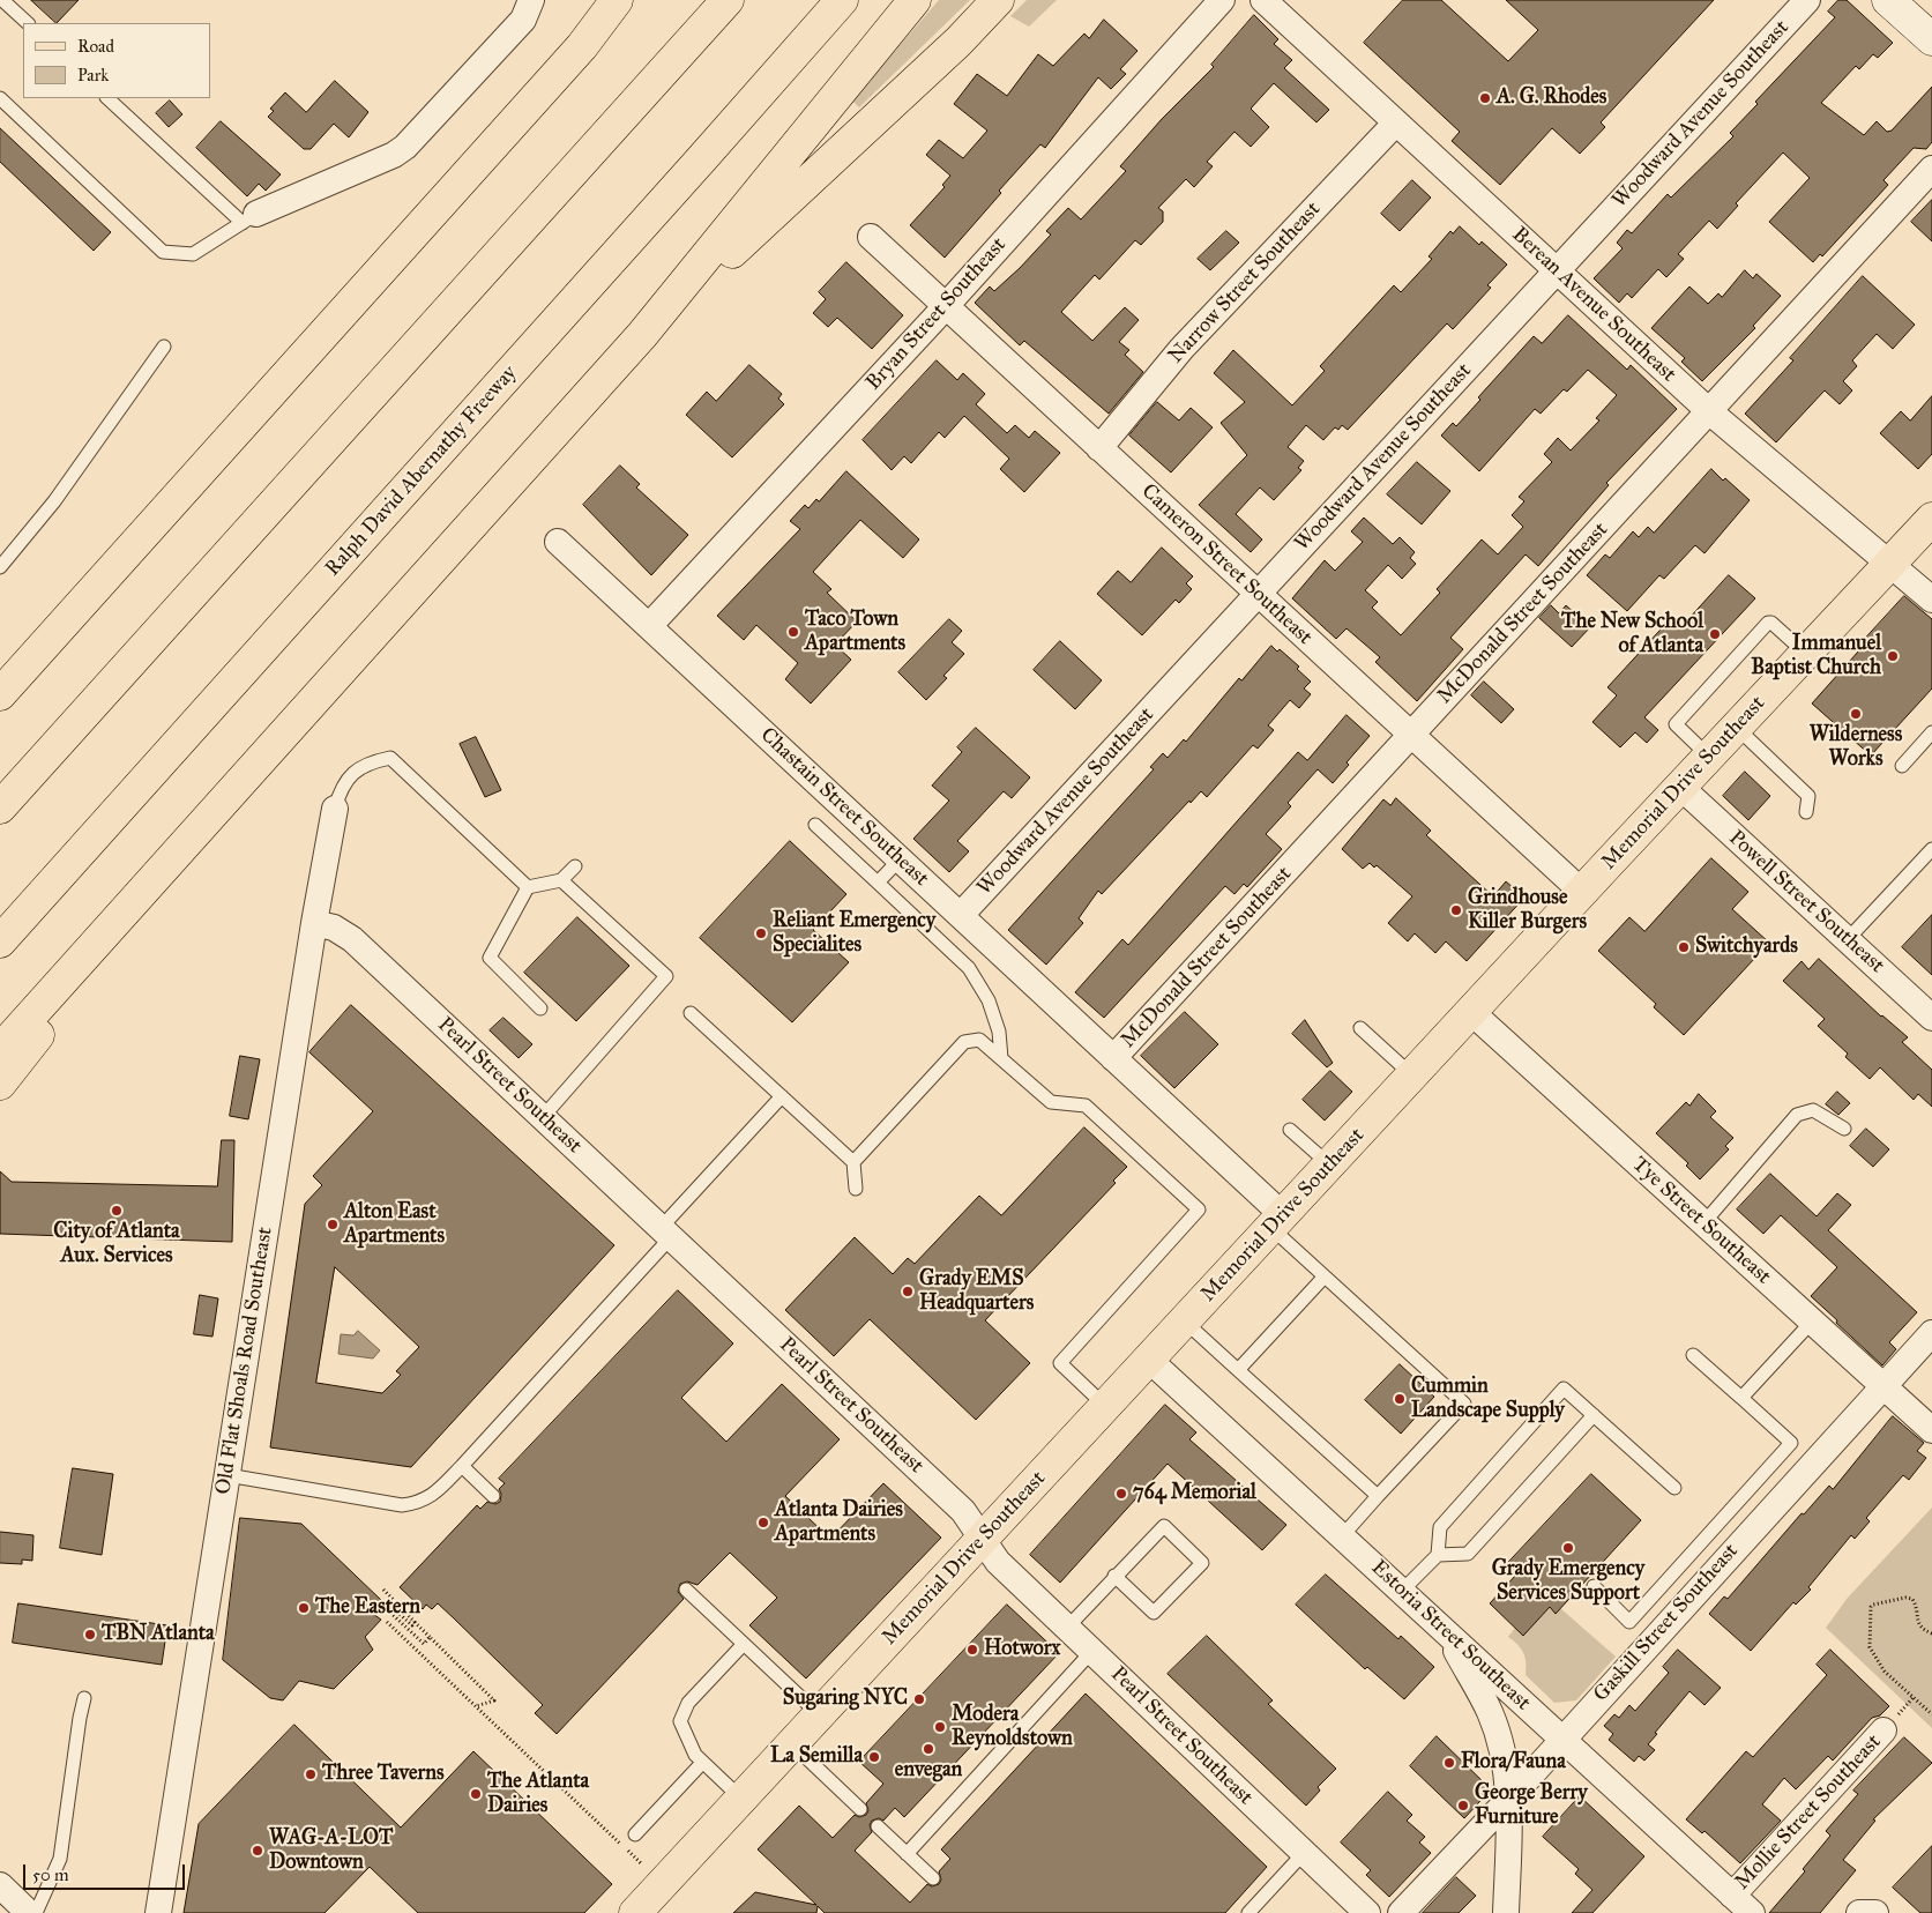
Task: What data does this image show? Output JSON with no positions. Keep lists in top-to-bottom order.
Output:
{
  "streets": {
    "main road": ["Ralph David Abernathy Freeway", "Memorial Drive Southeast"],
    "street": [
      "Woodward Avenue Southeast",
      "Narrow Street Southeast",
      "Berean Avenue Southeast",
      "Bryan Street Southeast",
      "Cameron Street Southeast",
      "McDonald Street Southeast",
      "Chastain Street Southeast",
      "Powell Street Southeast",
      "Pearl Street Southeast",
      "Tye Street Southeast",
      "Old Flat Shoals Road Southeast",
      "Gaskill Street Southeast",
      "Estoria Street Southeast",
      "Mollie Street Southeast"
    ]
  },
  "crossings": [
    ["Woodward Avenue Southeast", "Berean Avenue Southeast"],
    ["Woodward Avenue Southeast", "Cameron Street Southeast"],
    ["Woodward Avenue Southeast", "Chastain Street Southeast"],
    ["Narrow Street Southeast", "Berean Avenue Southeast"],
    ["Narrow Street Southeast", "Cameron Street Southeast"],
    ["Berean Avenue Southeast", "McDonald Street Southeast"],
    ["Berean Avenue Southeast", "Memorial Drive Southeast"],
    ["Bryan Street Southeast", "Cameron Street Southeast"],
    ["Bryan Street Southeast", "Chastain Street Southeast"],
    ["Cameron Street Southeast", "McDonald Street Southeast"],
    ["Cameron Street Southeast", "Memorial Drive Southeast"],
    ["McDonald Street Southeast", "Chastain Street Southeast"],
    ["Memorial Drive Southeast", "Chastain Street Southeast"],
    ["Memorial Drive Southeast", "Powell Street Southeast"],
    ["Memorial Drive Southeast", "Pearl Street Southeast"],
    ["Memorial Drive Southeast", "Tye Street Southeast"],
    ["Memorial Drive Southeast", "Estoria Street Southeast"],
    ["Pearl Street Southeast", "Old Flat Shoals Road Southeast"],
    ["Tye Street Southeast", "Gaskill Street Southeast"],
    ["Gaskill Street Southeast", "Estoria Street Southeast"],
    ["Estoria Street Southeast", "Mollie Street Southeast"]
  ],
  "places": [
    "A. G. Rhodes",
    "Taco Town Apartments",
    "The New School of Atlanta",
    "Immanuel Baptist Church",
    "Wilderness Works",
    "Grindhouse Killer Burgers",
    "Reliant Emergency Specialites",
    "Switchyards",
    "City of Atlanta Aux. Services",
    "Alton East Apartments",
    "Grady EMS Headquarters",
    "Cummin Landscape Supply",
    "764 Memorial",
    "Atlanta Dairies Apartments",
    "Grady Emergency Services Support",
    "The Eastern",
    "TBN Atlanta",
    "Hotworx",
    "Sugaring NYC",
    "Modera Reynoldstown",
    "envegan",
    "La Semilla",
    "Flora/Fauna",
    "Three Taverns",
    "The Atlanta Dairies",
    "George Berry Furniture",
    "WAG-A-LOT Downtown"
  ],
  "legend": ["Road", "Park"],
  "scale_bar": "50 m"
}
